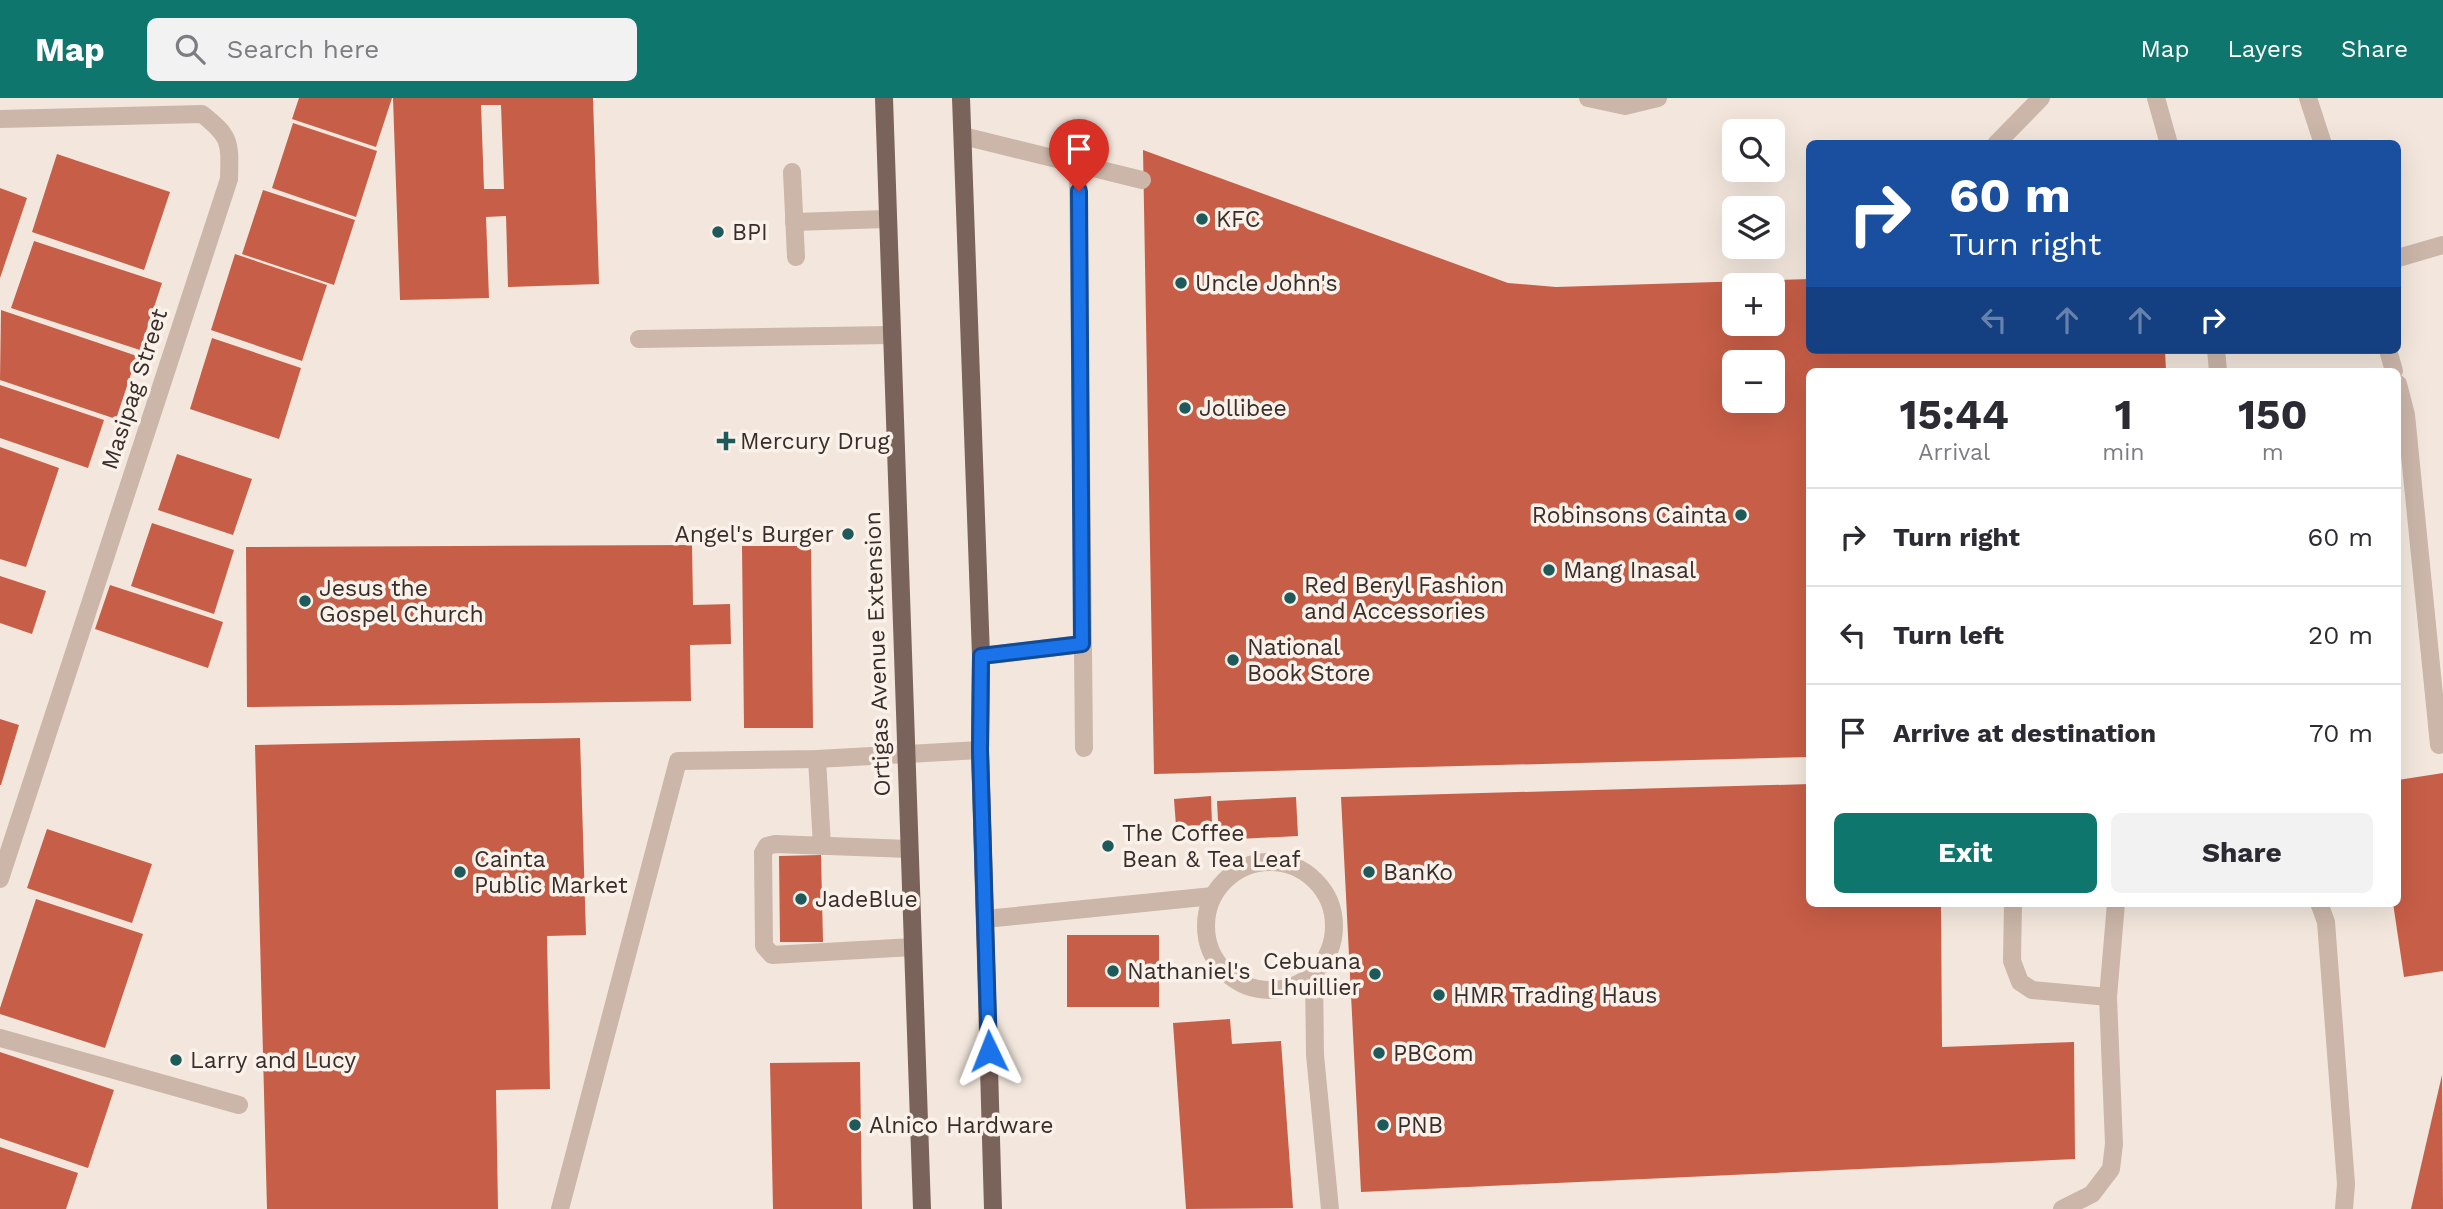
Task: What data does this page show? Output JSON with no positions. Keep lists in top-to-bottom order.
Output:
{
  "streets": {
    "main road": ["Ortigas Avenue Extension"],
    "street": ["Masipag Street"]
  },
  "places": {
    "other": [
      "KFC",
      "BPI",
      "Uncle John's",
      "Jollibee",
      "Robinsons Cainta",
      "Angel's Burger",
      "Mang Inasal",
      "Red Beryl Fashion and Accessories",
      "Jesus the Gospel Church",
      "National Book Store",
      "The Coffee Bean & Tea Leaf",
      "Cainta Public Market",
      "BanKo",
      "JadeBlue",
      "Nathaniel's",
      "Cebuana Lhuillier",
      "HMR Trading Haus",
      "PBCom",
      "Larry and Lucy",
      "Alnico Hardware",
      "PNB"
    ],
    "health": ["Mercury Drug"]
  },
  "page": {
    "header": "Map",
    "search": "Search here",
    "nav": ["Map", "Layers", "Share"],
    "map_buttons": ["+", "−"],
    "turn": ["60 m", "Turn right"],
    "eta": [
      "15:44",
      "Arrival",
      "1",
      "min",
      "150",
      "m"
    ],
    "list": [
      {
        "name": "Turn right",
        "value": "60 m"
      },
      {
        "name": "Turn left",
        "value": "20 m"
      },
      {
        "name": "Arrive at destination",
        "value": "70 m"
      }
    ],
    "buttons": ["Exit", "Share"]
  }
}
